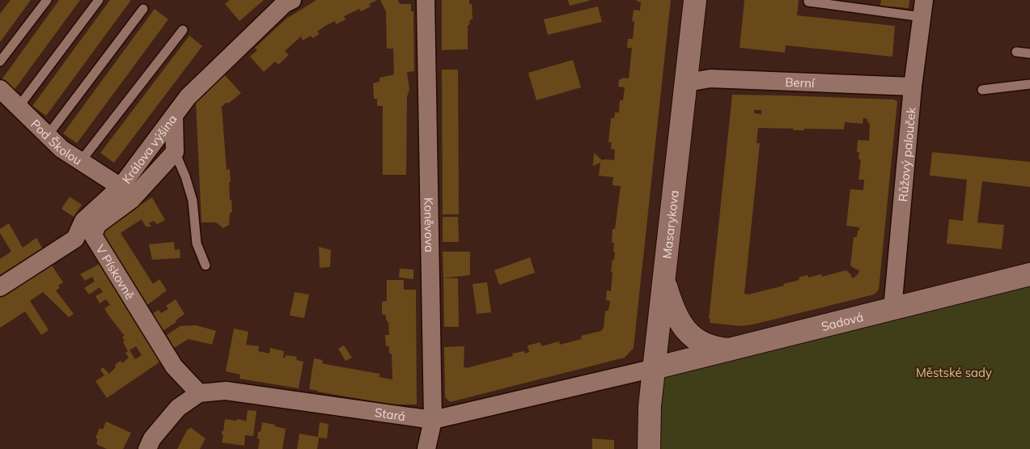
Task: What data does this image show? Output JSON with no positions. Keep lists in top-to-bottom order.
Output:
{
  "streets": {
    "street": [
      "Berní",
      "Pod Školou",
      "Králova výšina",
      "Růžový palouček",
      "Masarykova",
      "Koněvova",
      "V Pískovně",
      "Sadová",
      "Stará"
    ]
  },
  "crossings": [
    ["Berní", "Růžový palouček"],
    ["Berní", "Masarykova"],
    ["Pod Školou", "Králova výšina"],
    ["Růžový palouček", "Sadová"],
    ["Masarykova", "Sadová"],
    ["Masarykova", "Stará"],
    ["Koněvova", "Stará"],
    ["V Pískovně", "Stará"],
    ["Sadová", "Stará"]
  ],
  "parks": ["Městské sady"]
}
